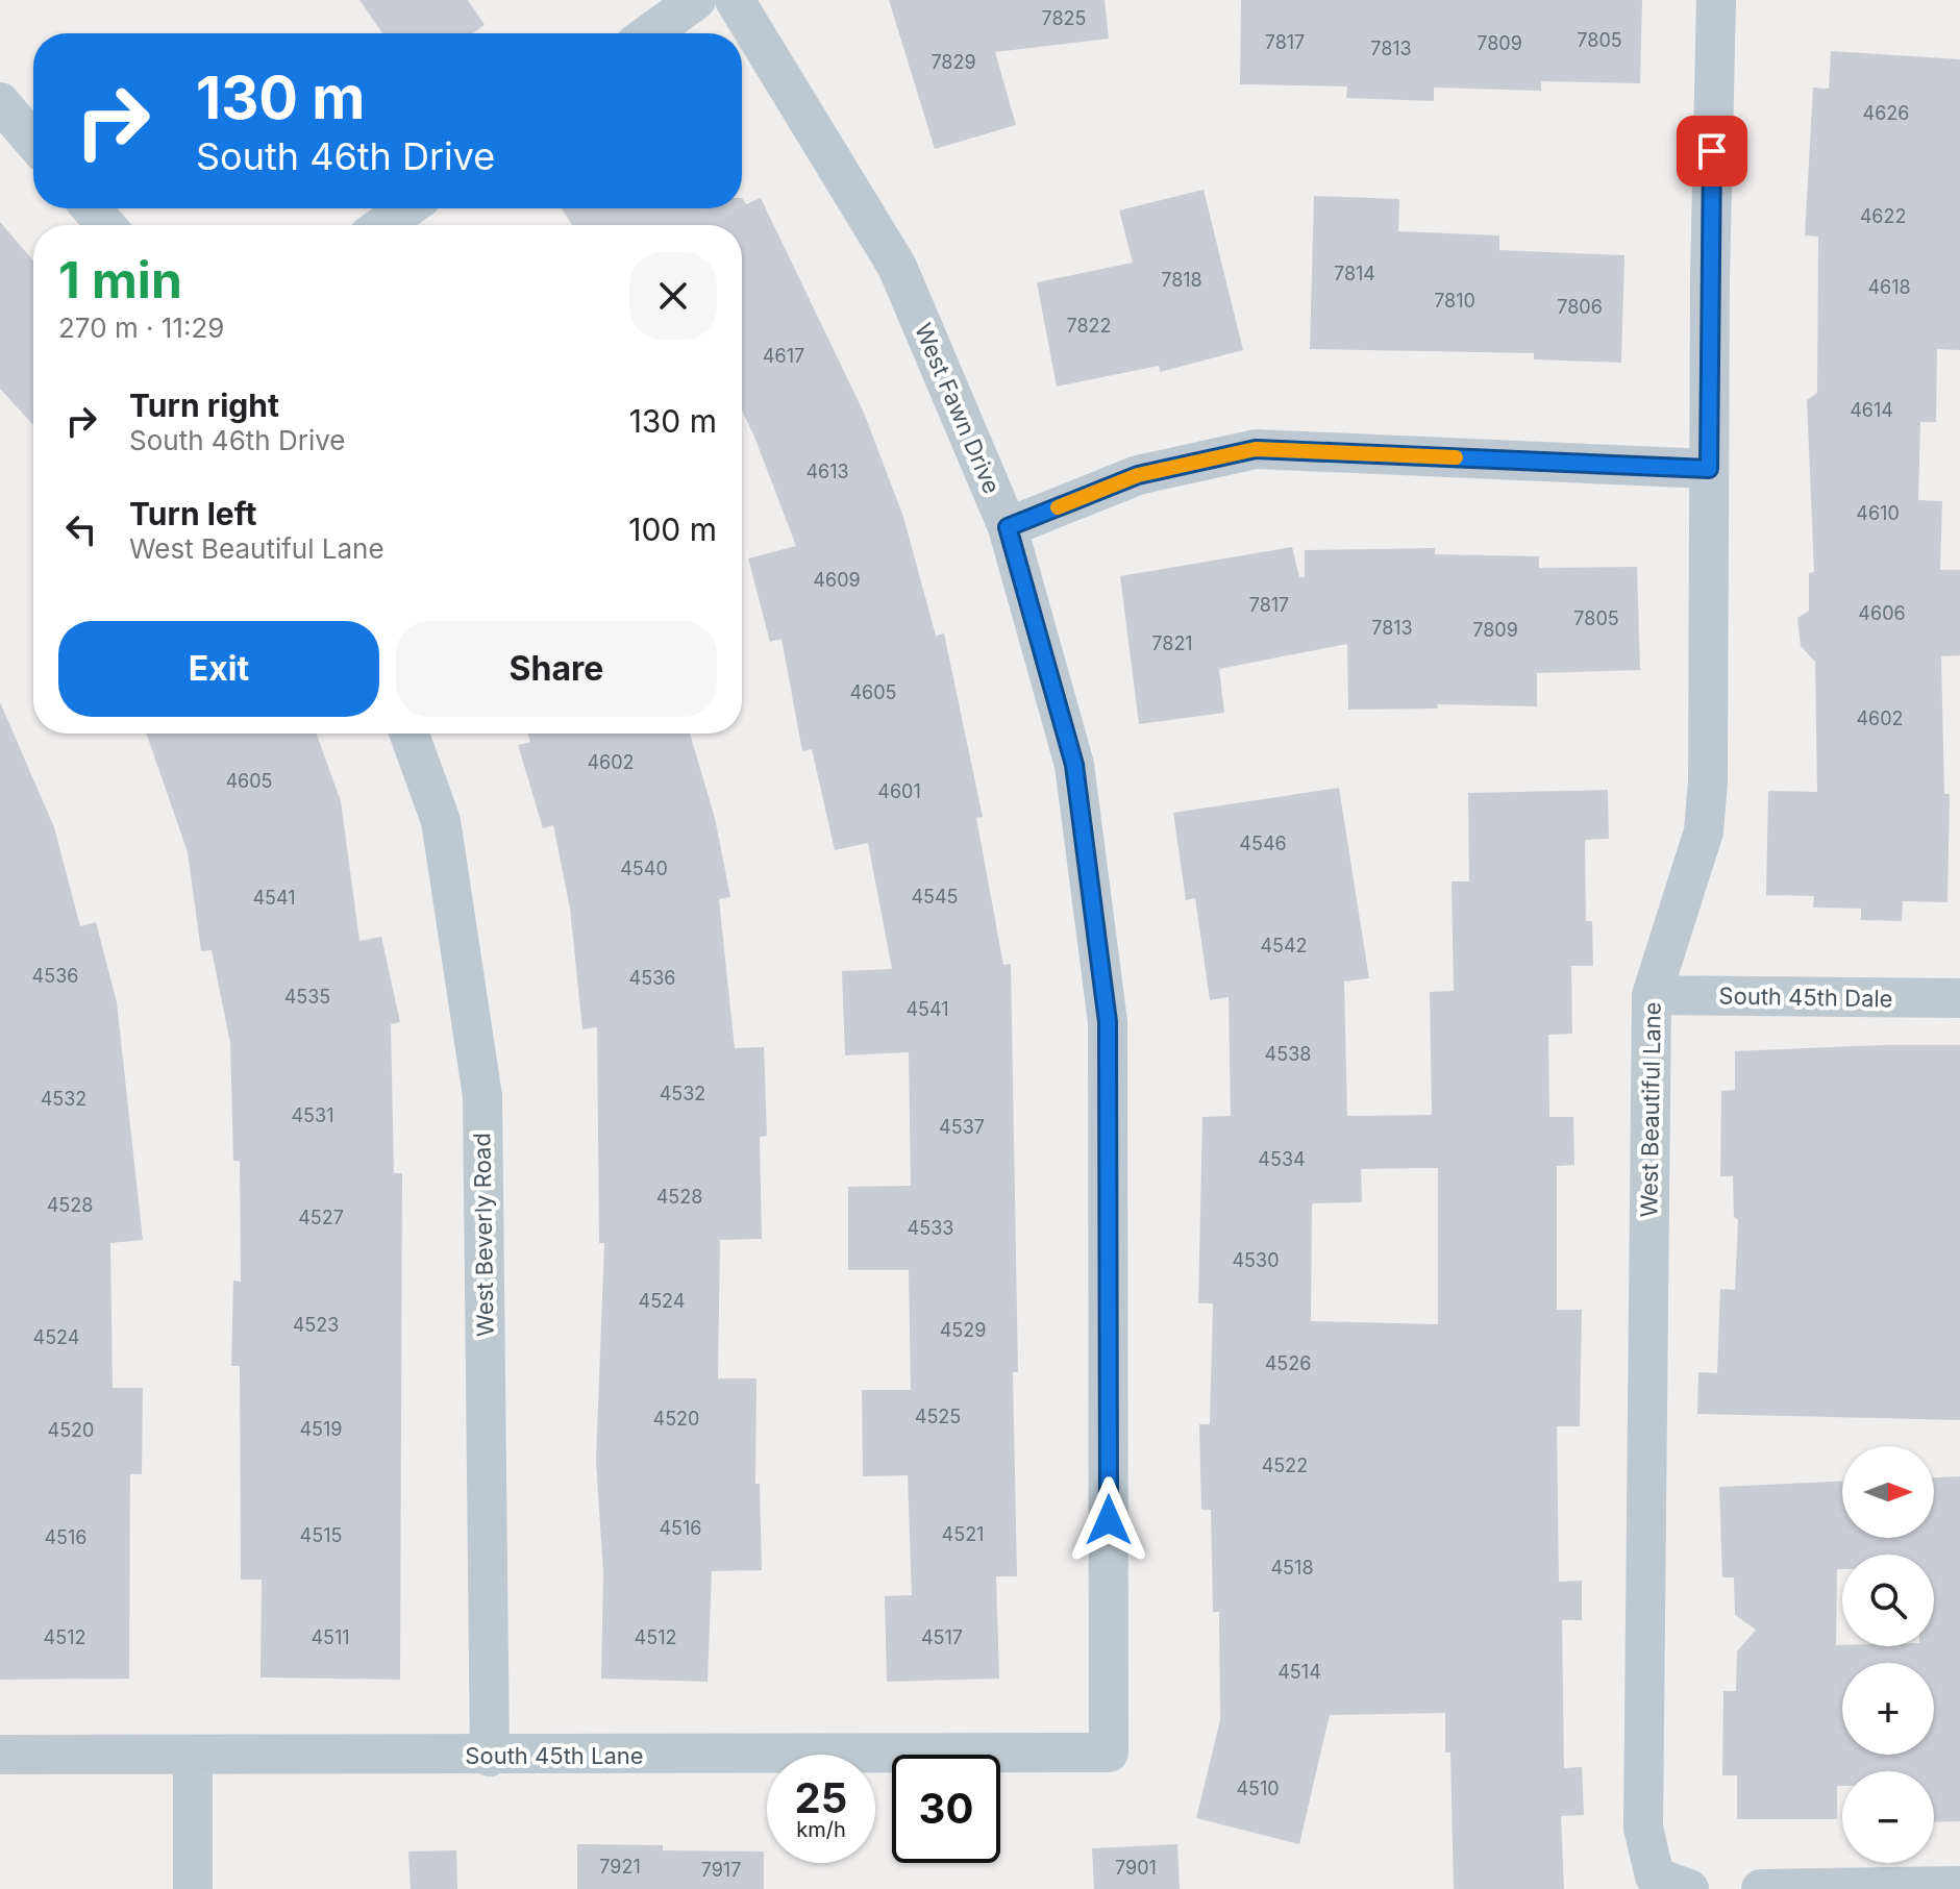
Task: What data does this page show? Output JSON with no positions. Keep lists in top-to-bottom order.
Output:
{
  "streets": {
    "street": [
      "West Fawn Drive",
      "South 45th Dale",
      "West Beautiful Lane",
      "West Beverly Road",
      "South 45th Lane"
    ]
  },
  "crossings": [
    ["West Fawn Drive", "South 45th Lane"],
    ["South 45th Dale", "West Beautiful Lane"],
    ["West Beverly Road", "South 45th Lane"]
  ],
  "house_numbers": [
    "7825",
    "7805",
    "7817",
    "7809",
    "7813",
    "7829",
    "4626",
    "4622",
    "7814",
    "7818",
    "4618",
    "7810",
    "7806",
    "7822",
    "4617",
    "4614",
    "4613",
    "4610",
    "4609",
    "7817",
    "4606",
    "7805",
    "7813",
    "7809",
    "7821",
    "4605",
    "4602",
    "4602",
    "4605",
    "4601",
    "4546",
    "4540",
    "4545",
    "4541",
    "4542",
    "4536",
    "4536",
    "4535",
    "4541",
    "4538",
    "4532",
    "4532",
    "4531",
    "4537",
    "4534",
    "4528",
    "4528",
    "4527",
    "4533",
    "4530",
    "4524",
    "4523",
    "4529",
    "4524",
    "4526",
    "4525",
    "4520",
    "4519",
    "4520",
    "4522",
    "4516",
    "4521",
    "4515",
    "4516",
    "4518",
    "4512",
    "4511",
    "4512",
    "4517",
    "4514",
    "4510",
    "7921",
    "7901",
    "7917"
  ],
  "north": "right",
  "page": {
    "turn": ["130 m", "South 46th Drive"],
    "heading": ["1 min", "270 m · 11:29"],
    "list": [
      {
        "name": "Turn right",
        "note": "South 46th Drive",
        "value": "130 m"
      },
      {
        "name": "Turn left",
        "note": "West Beautiful Lane",
        "value": "100 m"
      }
    ],
    "buttons": ["Exit", "Share"],
    "map_buttons": ["+", "−"],
    "speed": "25 km/h",
    "limit": "30"
  }
}
